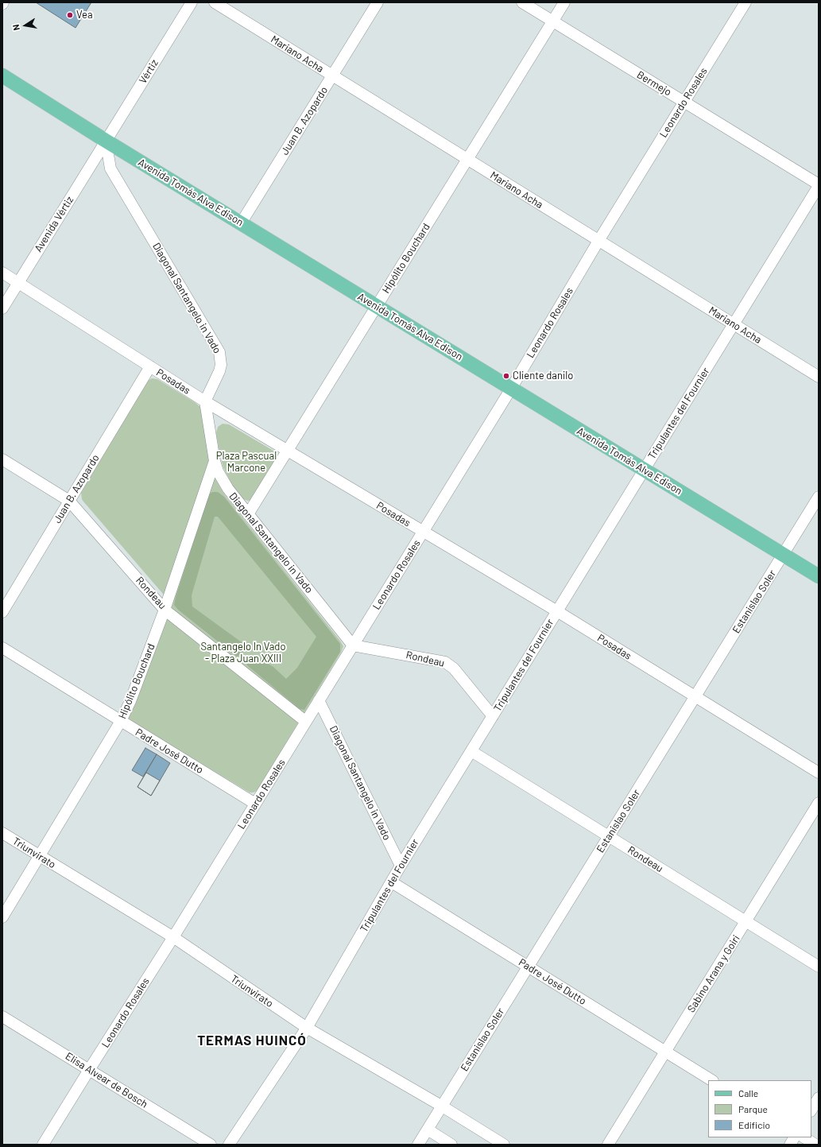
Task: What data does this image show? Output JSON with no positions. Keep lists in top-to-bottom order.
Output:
{
  "streets": {
    "main road": ["Avenida Tomás Alva Edison"],
    "street": [
      "Mariano Acha",
      "Vértiz",
      "Bermejo",
      "Leonardo Rosales",
      "Juan B. Azopardo",
      "Avenida Vértiz",
      "Hipólito Bouchard",
      "Diagonal Santangelo in Vado",
      "Posadas",
      "Tripulantes del Fournier",
      "Rondeau",
      "Estanislao Soler",
      "Padre José Dutto",
      "Triunvirato",
      "Sabino Arana y Goiri",
      "Elisa Alvear de Bosch"
    ]
  },
  "crossings": [
    ["Mariano Acha", "Leonardo Rosales"],
    ["Mariano Acha", "Juan B. Azopardo"],
    ["Mariano Acha", "Hipólito Bouchard"],
    ["Mariano Acha", "Tripulantes del Fournier"],
    ["Vértiz", "Avenida Tomás Alva Edison"],
    ["Vértiz", "Avenida Vértiz"],
    ["Vértiz", "Diagonal Santangelo in Vado"],
    ["Bermejo", "Leonardo Rosales"],
    ["Bermejo", "Hipólito Bouchard"],
    ["Bermejo", "Tripulantes del Fournier"],
    ["Leonardo Rosales", "Avenida Tomás Alva Edison"],
    ["Leonardo Rosales", "Diagonal Santangelo in Vado"],
    ["Leonardo Rosales", "Posadas"],
    ["Leonardo Rosales", "Rondeau"],
    ["Leonardo Rosales", "Padre José Dutto"],
    ["Leonardo Rosales", "Triunvirato"],
    ["Leonardo Rosales", "Elisa Alvear de Bosch"],
    ["Juan B. Azopardo", "Avenida Tomás Alva Edison"],
    ["Juan B. Azopardo", "Posadas"],
    ["Juan B. Azopardo", "Rondeau"],
    ["Avenida Tomás Alva Edison", "Avenida Vértiz"],
    ["Avenida Tomás Alva Edison", "Hipólito Bouchard"],
    ["Avenida Tomás Alva Edison", "Diagonal Santangelo in Vado"],
    ["Avenida Tomás Alva Edison", "Tripulantes del Fournier"],
    ["Avenida Tomás Alva Edison", "Estanislao Soler"],
    ["Avenida Vértiz", "Diagonal Santangelo in Vado"],
    ["Avenida Vértiz", "Posadas"],
    ["Hipólito Bouchard", "Diagonal Santangelo in Vado"],
    ["Hipólito Bouchard", "Posadas"],
    ["Hipólito Bouchard", "Rondeau"],
    ["Hipólito Bouchard", "Padre José Dutto"],
    ["Hipólito Bouchard", "Triunvirato"],
    ["Diagonal Santangelo in Vado", "Posadas"],
    ["Diagonal Santangelo in Vado", "Tripulantes del Fournier"],
    ["Diagonal Santangelo in Vado", "Rondeau"],
    ["Posadas", "Tripulantes del Fournier"],
    ["Posadas", "Estanislao Soler"],
    ["Tripulantes del Fournier", "Rondeau"],
    ["Tripulantes del Fournier", "Padre José Dutto"],
    ["Tripulantes del Fournier", "Triunvirato"],
    ["Rondeau", "Estanislao Soler"],
    ["Rondeau", "Sabino Arana y Goiri"],
    ["Estanislao Soler", "Padre José Dutto"],
    ["Estanislao Soler", "Triunvirato"],
    ["Padre José Dutto", "Sabino Arana y Goiri"]
  ],
  "districts": ["TERMAS HUINCÓ"],
  "parks": ["Plaza Pascual Marcone", "Santangelo In Vado - Plaza Juan XXIII"],
  "places": ["Vea", "Cliente danilo"],
  "legend": ["Calle", "Parque", "Edificio"],
  "north": "left"
}
